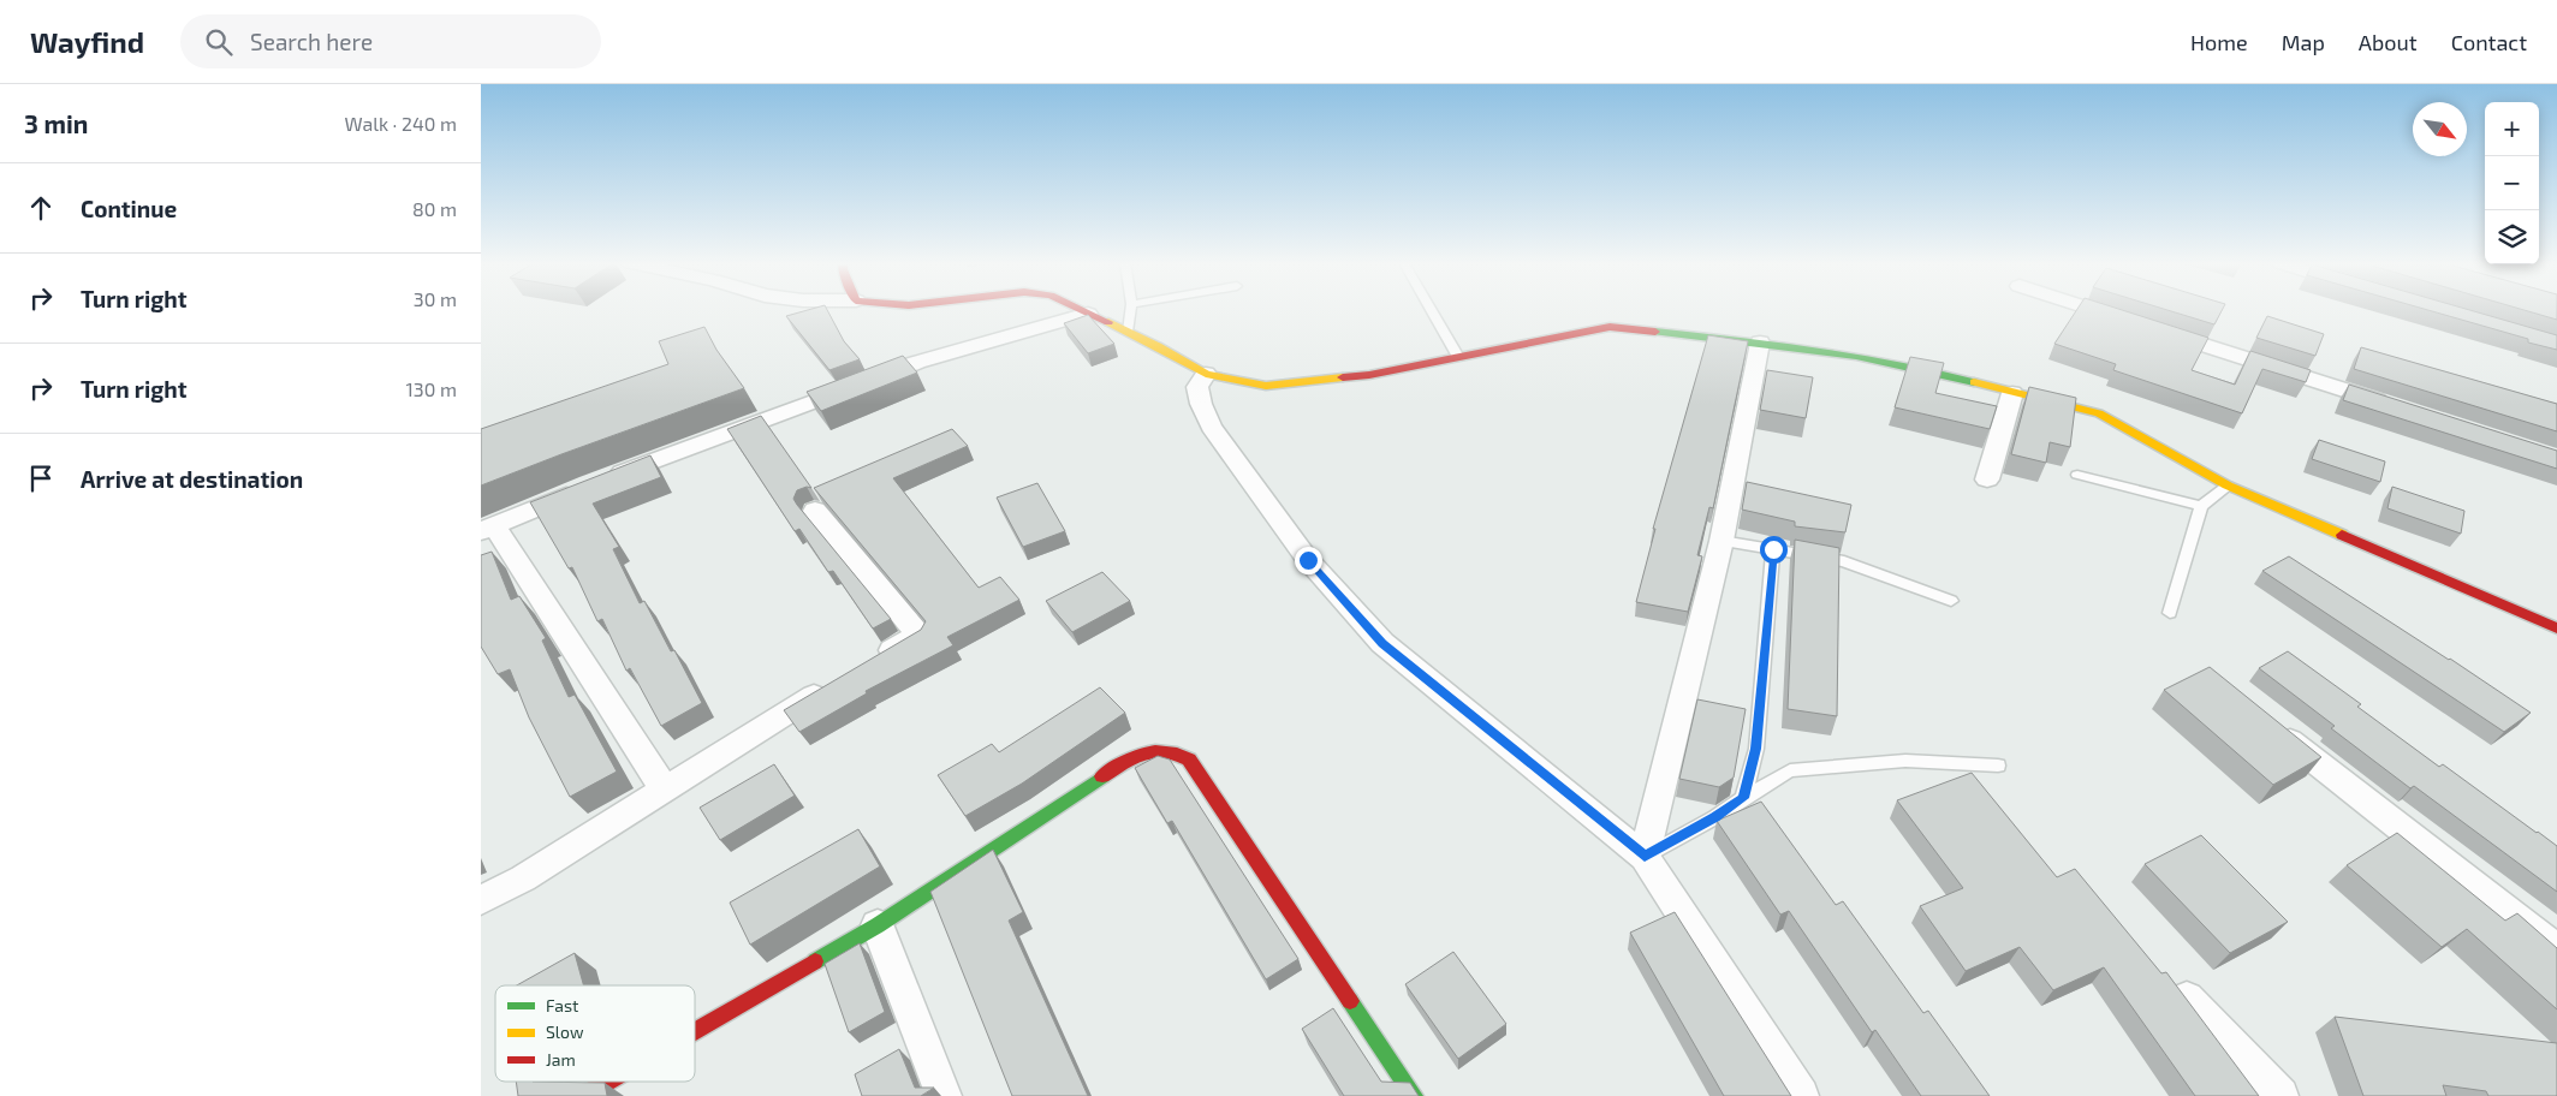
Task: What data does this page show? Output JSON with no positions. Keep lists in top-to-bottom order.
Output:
{
  "legend": ["Fast", "Slow", "Jam"],
  "north": "bottom right",
  "page": {
    "header": "Wayfind",
    "search": "Search here",
    "nav": [
      "Home",
      "Map",
      "About",
      "Contact"
    ],
    "heading": ["3 min", "Walk · 240 m"],
    "map_buttons": ["+", "−"],
    "list": [
      ["Continue", "80 m"],
      ["Turn right", "30 m"],
      ["Turn right", "130 m"],
      "Arrive at destination"
    ]
  }
}
